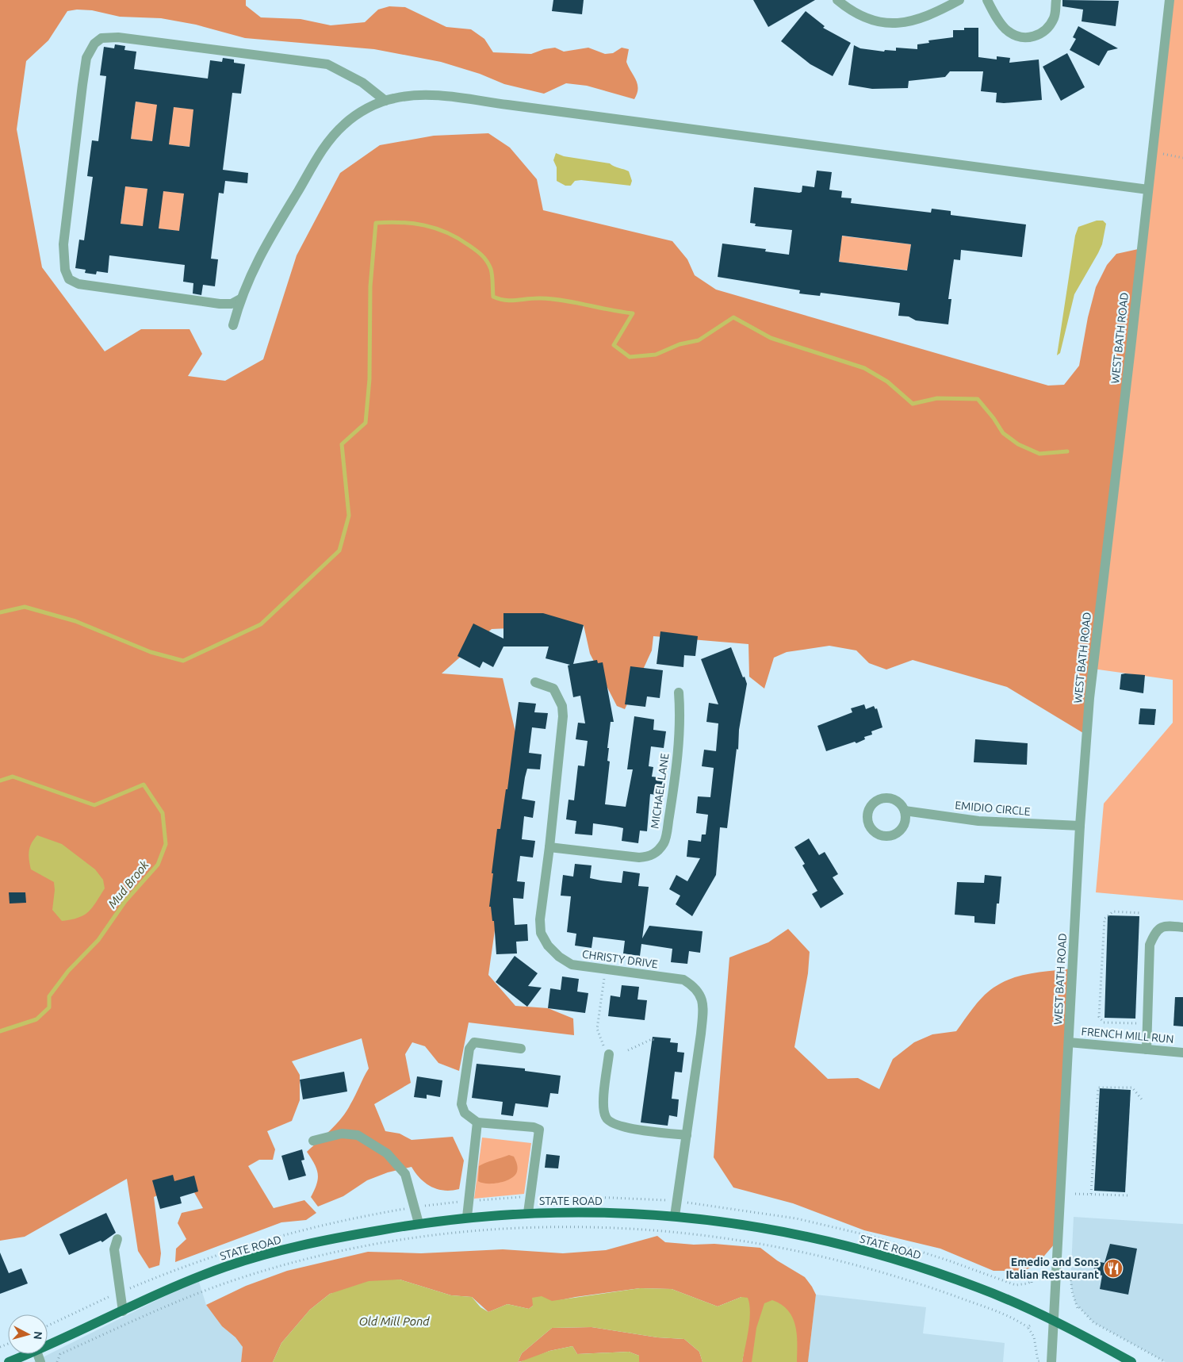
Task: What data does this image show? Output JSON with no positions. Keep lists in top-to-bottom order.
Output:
{
  "streets": {
    "main road": ["STATE ROAD"],
    "street": [
      "WEST BATH ROAD",
      "MICHAEL LANE",
      "EMIDIO CIRCLE",
      "CHRISTY DRIVE",
      "FRENCH MILL RUN"
    ]
  },
  "crossings": [
    ["WEST BATH ROAD", "EMIDIO CIRCLE"],
    ["WEST BATH ROAD", "FRENCH MILL RUN"],
    ["WEST BATH ROAD", "STATE ROAD"],
    ["MICHAEL LANE", "CHRISTY DRIVE"],
    ["CHRISTY DRIVE", "STATE ROAD"]
  ],
  "water": ["Mud Brook", "Old Mill Pond"],
  "places": {
    "restaurant": ["Emedio and Sons Italian Restaurant"]
  },
  "north": "right"
}
